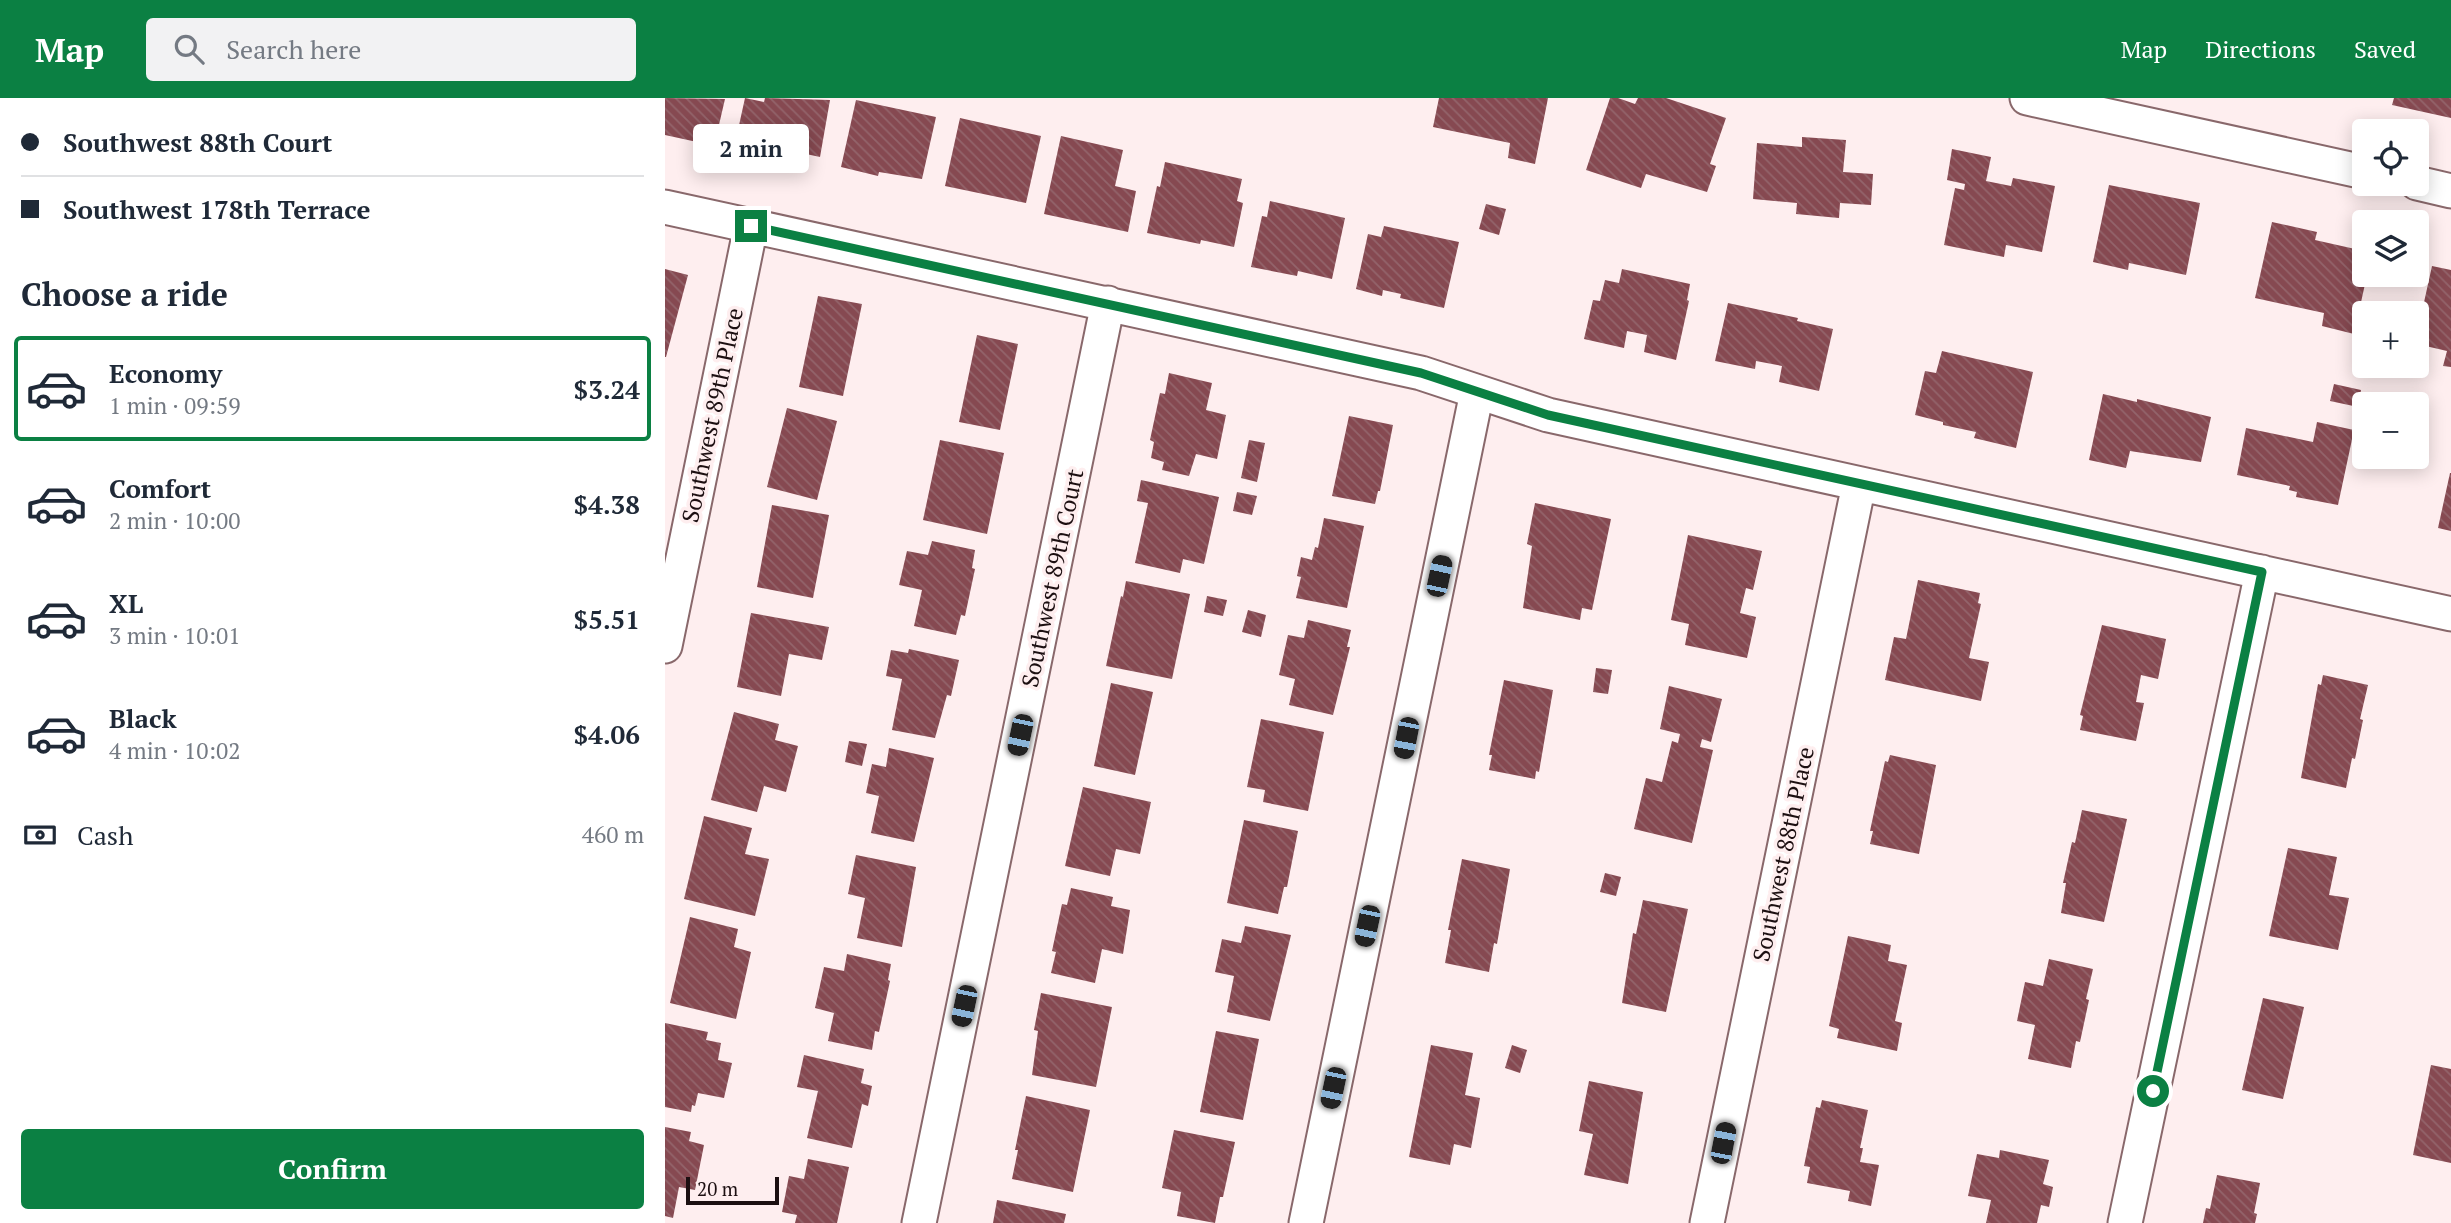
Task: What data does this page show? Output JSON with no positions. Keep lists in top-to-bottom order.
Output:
{
  "streets": {
    "street": ["Southwest 89th Place", "Southwest 89th Court", "Southwest 88th Place"]
  },
  "scale_bar": "20 m",
  "page": {
    "header": "Map",
    "search": "Search here",
    "nav": ["Map", "Directions", "Saved"],
    "banner": ["Southwest 88th Court", "Southwest 178th Terrace"],
    "map_buttons": ["+", "−"],
    "bubble": "2 min",
    "heading": "Choose a ride",
    "list": [
      {
        "name": "Economy",
        "note": "1 min · 09:59",
        "value": "$3.24"
      },
      {
        "name": "Comfort",
        "note": "2 min · 10:00",
        "value": "$4.38"
      },
      {
        "name": "XL",
        "note": "3 min · 10:01",
        "value": "$5.51"
      },
      {
        "name": "Black",
        "note": "4 min · 10:02",
        "value": "$4.06"
      }
    ],
    "pay": ["Cash", "460 m"],
    "buttons": "Confirm",
    "scale": "20 m"
  }
}
